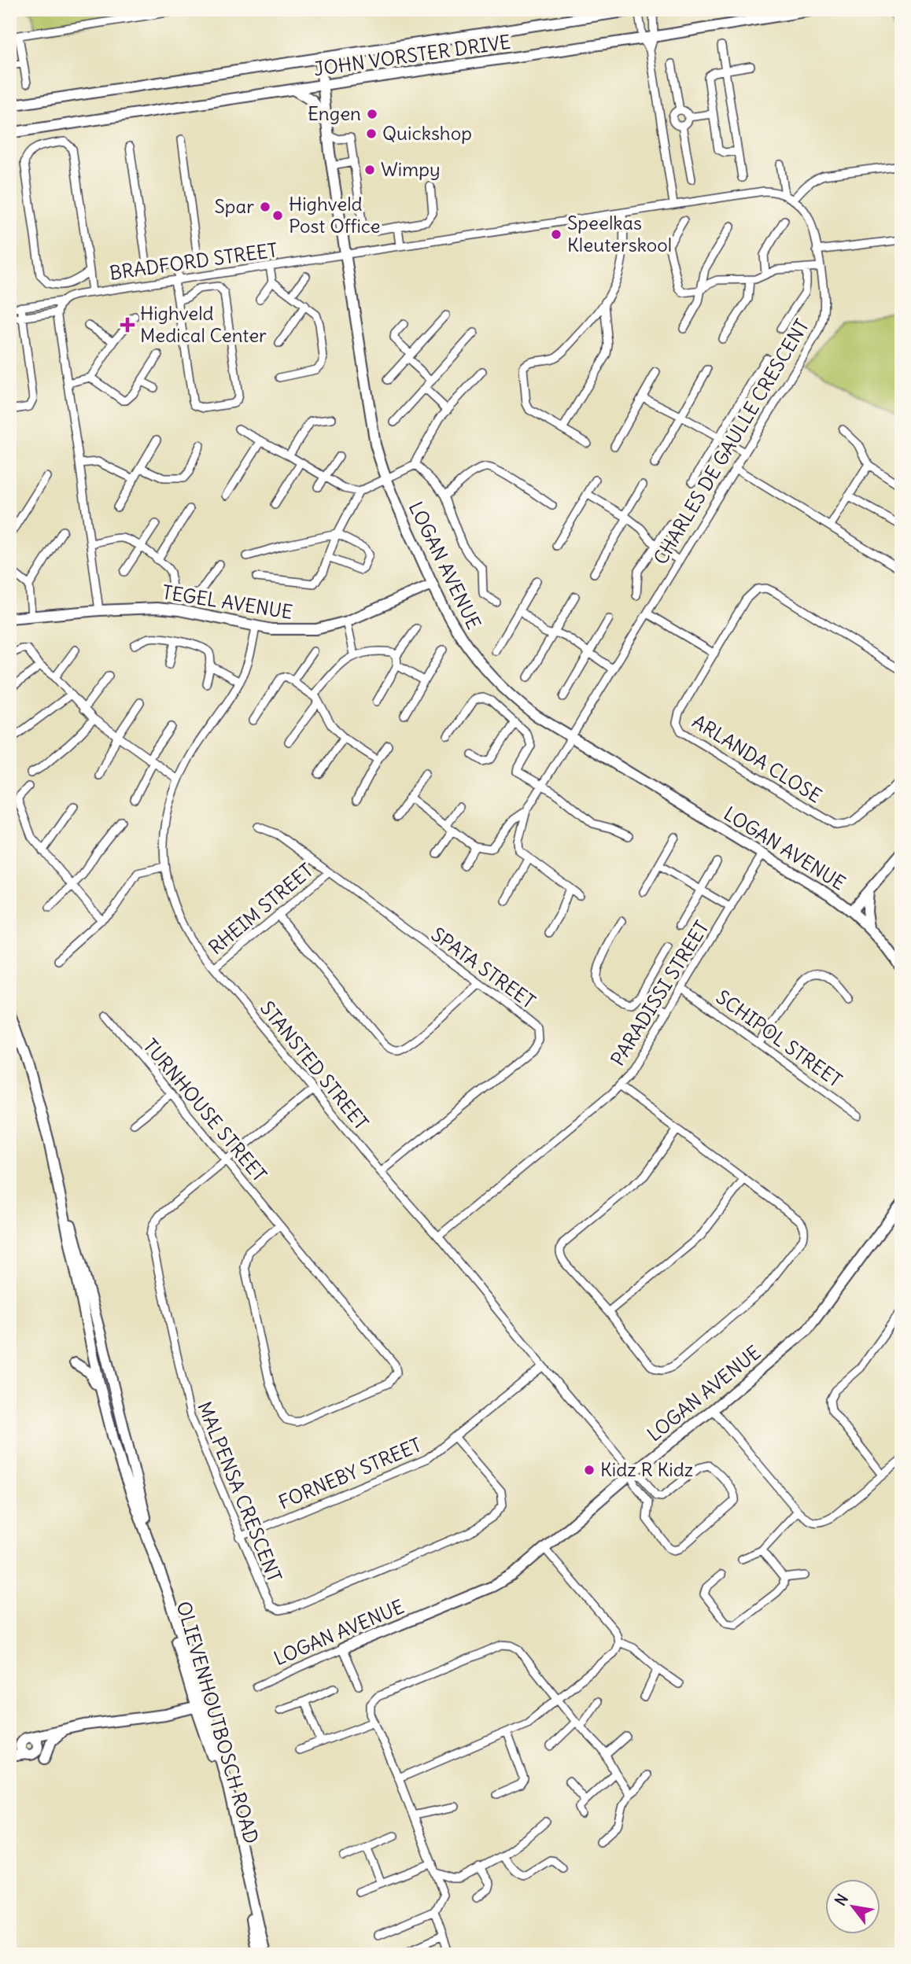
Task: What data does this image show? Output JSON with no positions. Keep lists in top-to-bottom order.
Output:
{
  "streets": {
    "main road": [
      "JOHN VORSTER DRIVE",
      "LOGAN AVENUE",
      "TEGEL AVENUE",
      "OLIEVENHOUTBOSCH ROAD"
    ],
    "street": [
      "BRADFORD STREET",
      "CHARLES DE GAULLE CRESCENT",
      "ARLANDA CLOSE",
      "RHEIM STREET",
      "SPATA STREET",
      "PARADISSI STREET",
      "SCHIPOL STREET",
      "STANSTED STREET",
      "TURNHOUSE STREET",
      "FORNEBY STREET",
      "MALPENSA CRESCENT"
    ]
  },
  "crossings": [
    ["JOHN VORSTER DRIVE", "LOGAN AVENUE"],
    ["BRADFORD STREET", "CHARLES DE GAULLE CRESCENT"],
    ["BRADFORD STREET", "LOGAN AVENUE"],
    ["CHARLES DE GAULLE CRESCENT", "LOGAN AVENUE"],
    ["LOGAN AVENUE", "TEGEL AVENUE"],
    ["LOGAN AVENUE", "PARADISSI STREET"],
    ["LOGAN AVENUE", "STANSTED STREET"],
    ["TEGEL AVENUE", "STANSTED STREET"],
    ["RHEIM STREET", "SPATA STREET"],
    ["RHEIM STREET", "STANSTED STREET"],
    ["SPATA STREET", "STANSTED STREET"],
    ["PARADISSI STREET", "SCHIPOL STREET"],
    ["PARADISSI STREET", "STANSTED STREET"],
    ["STANSTED STREET", "FORNEBY STREET"],
    ["STANSTED STREET", "MALPENSA CRESCENT"],
    ["TURNHOUSE STREET", "MALPENSA CRESCENT"],
    ["FORNEBY STREET", "MALPENSA CRESCENT"]
  ],
  "places": {
    "other": [
      "Engen",
      "Quickshop",
      "Wimpy",
      "Spar",
      "Highveld Post Office",
      "Speelkas Kleuterskool",
      "Kidz R Kidz"
    ],
    "health": ["Highveld Medical Center"]
  },
  "north": "top left"
}
